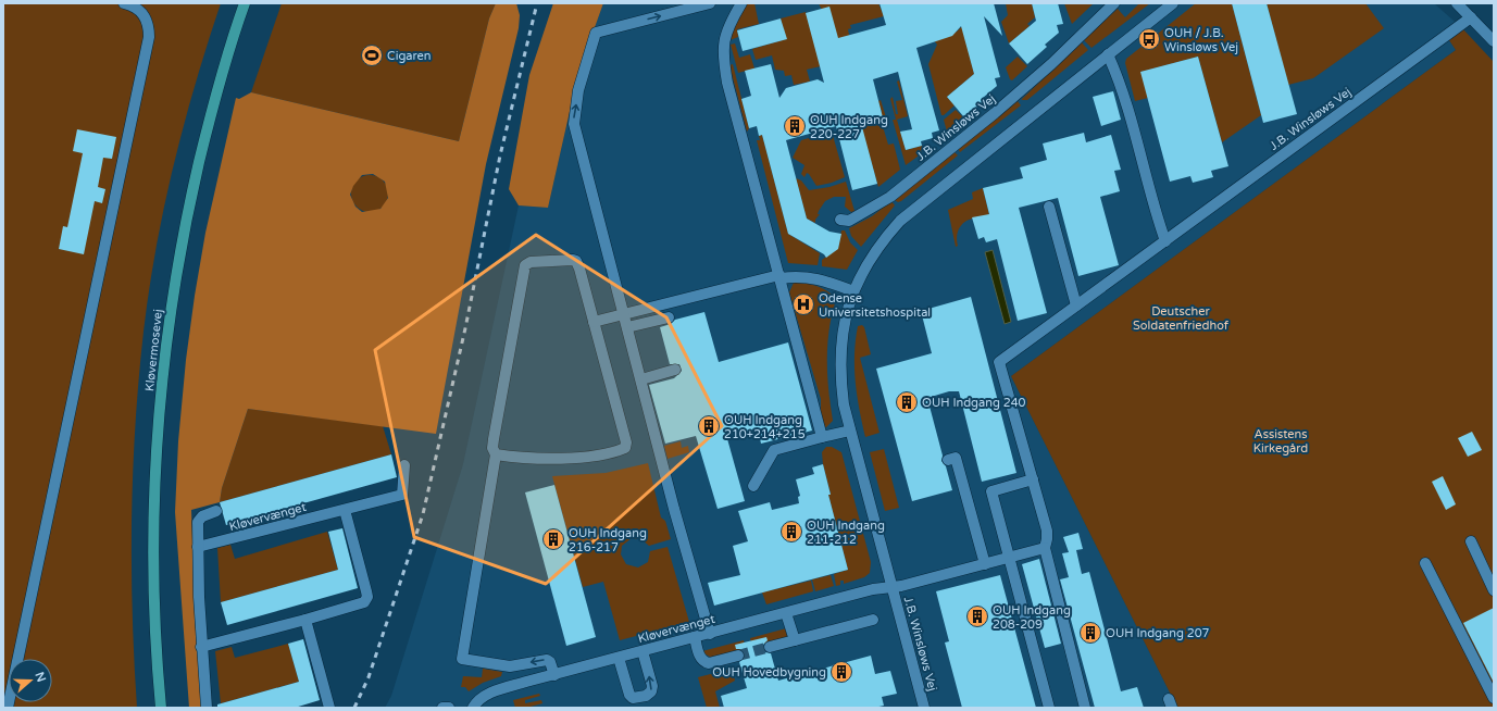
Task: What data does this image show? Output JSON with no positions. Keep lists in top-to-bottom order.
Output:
{
  "streets": {
    "main road": ["Kløvermosevej"],
    "street": ["J.B. Winsløws Vej", "Kløvervænget"]
  },
  "crossings": [
    ["J.B. Winsløws Vej", "Kløvervænget"]
  ],
  "parks": ["Deutscher Soldatenfriedhof", "Assistens Kirkegård"],
  "places": {
    "bus stop": ["OUH / J.B. Winsløws Vej"],
    "sports": ["Cigaren"],
    "building": [
      "OUH Indgang 220-227",
      "OUH Indgang 240",
      "OUH Indgang 210+214+215",
      "OUH Indgang 211-212",
      "OUH Indgang 216-217",
      "OUH Indgang 208-209",
      "OUH Indgang 207",
      "OUH Hovedbygning"
    ],
    "hospital": ["Odense Universitetshospital"]
  },
  "north": "right"
}
